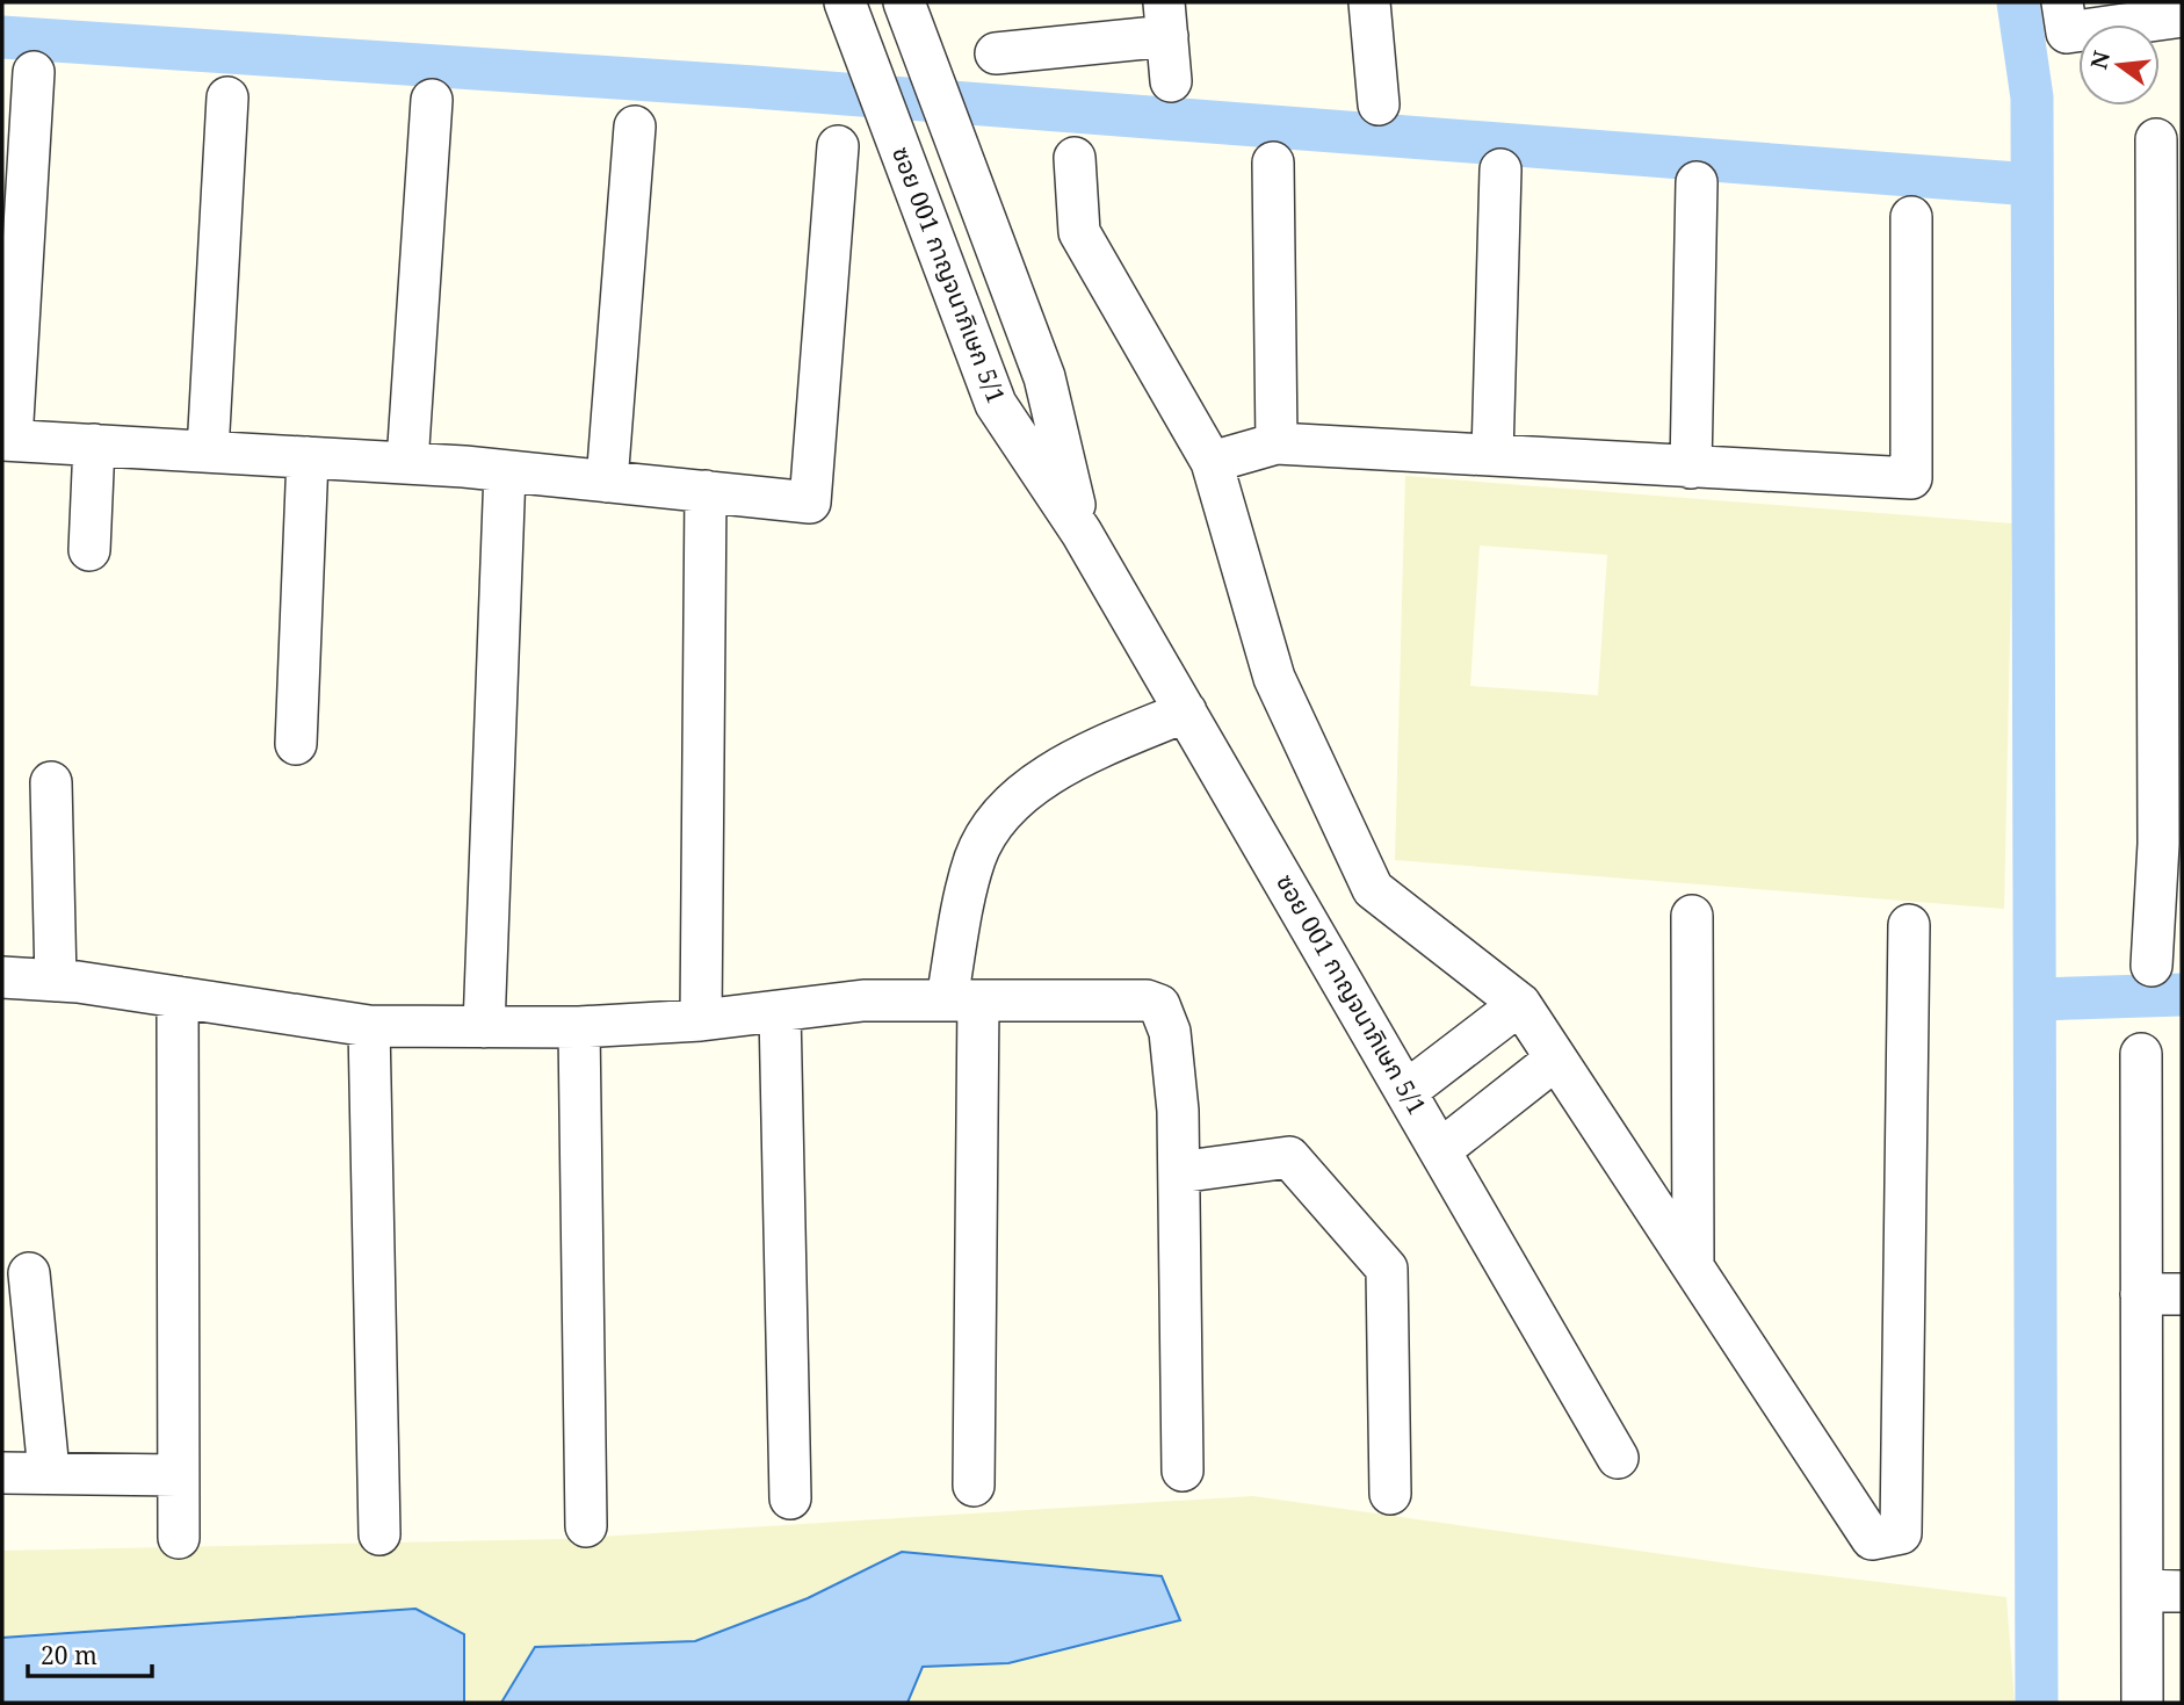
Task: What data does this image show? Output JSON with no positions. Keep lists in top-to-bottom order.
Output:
{
  "streets": {
    "street": ["ซอย 001 กาญจนาภิเษก 5/1"]
  },
  "scale_bar": "20 m",
  "north": "left"
}
